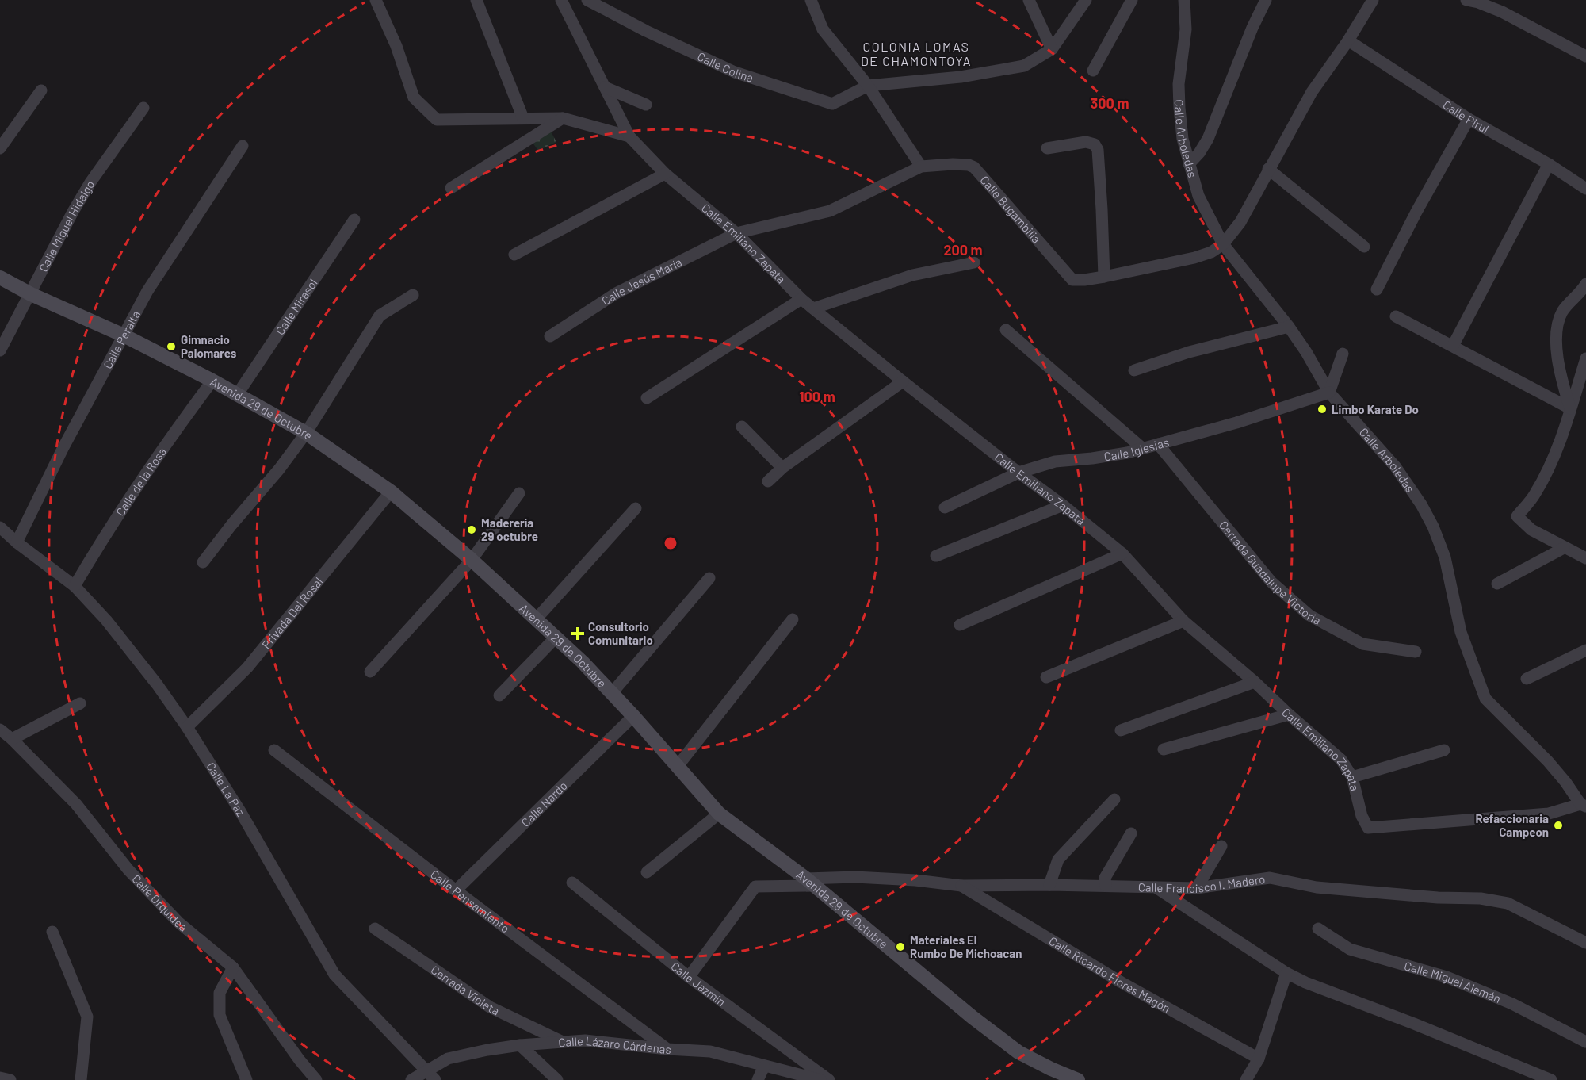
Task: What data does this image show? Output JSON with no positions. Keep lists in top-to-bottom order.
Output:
{
  "streets": {
    "street": [
      "Calle Colina",
      "Calle Pirul",
      "Calle Arboledas",
      "Calle Bugambilia",
      "Calle Miguel Hidalgo",
      "Calle Emiliano Zapata",
      "Calle Jesús María",
      "Calle Mirasol",
      "Calle Peralta",
      "Avenida 29 de Octubre",
      "Calle Iglesias",
      "Calle de la Rosa",
      "Cerrada Guadalupe Victoria",
      "Privada Del Rosal",
      "Calle La Paz",
      "Calle Nardo",
      "Calle Francisco I. Madero",
      "Calle Pensamiento",
      "Calle Orquídea",
      "Calle Ricardo Flores Magón",
      "Calle Miguel Alemán",
      "Calle Jazmín",
      "Cerrada Violeta",
      "Calle Lázaro Cárdenas"
    ]
  },
  "crossings": [
    ["Calle Arboledas", "Calle Bugambilia"],
    ["Calle Arboledas", "Calle Emiliano Zapata"],
    ["Calle Arboledas", "Calle Iglesias"],
    ["Calle Bugambilia", "Calle Emiliano Zapata"],
    ["Calle Bugambilia", "Calle Jesús María"],
    ["Calle Miguel Hidalgo", "Avenida 29 de Octubre"],
    ["Calle Emiliano Zapata", "Calle Jesús María"],
    ["Calle Emiliano Zapata", "Calle Iglesias"],
    ["Calle Mirasol", "Avenida 29 de Octubre"],
    ["Calle Peralta", "Avenida 29 de Octubre"],
    ["Calle Peralta", "Calle La Paz"],
    ["Avenida 29 de Octubre", "Calle de la Rosa"],
    ["Avenida 29 de Octubre", "Privada Del Rosal"],
    ["Avenida 29 de Octubre", "Calle Nardo"],
    ["Avenida 29 de Octubre", "Calle Francisco I. Madero"],
    ["Calle Iglesias", "Cerrada Guadalupe Victoria"],
    ["Calle de la Rosa", "Calle La Paz"],
    ["Privada Del Rosal", "Calle La Paz"],
    ["Calle La Paz", "Calle Lázaro Cárdenas"],
    ["Calle Nardo", "Calle Pensamiento"],
    ["Calle Francisco I. Madero", "Calle Ricardo Flores Magón"],
    ["Calle Francisco I. Madero", "Calle Jazmín"],
    ["Calle Pensamiento", "Calle Lázaro Cárdenas"],
    ["Cerrada Violeta", "Calle Lázaro Cárdenas"]
  ],
  "districts": ["COLONIA LOMAS DE CHAMONTOYA"],
  "places": {
    "other": [
      "Gimnacio Palomares",
      "Limbo Karate Do",
      "Maderería 29 octubre",
      "Refaccionaria Campeon",
      "Materiales El Rumbo De Michoacan"
    ],
    "health": ["Consultorio Comunitario"]
  },
  "rings": ["300 m", "200 m", "100 m"]
}
